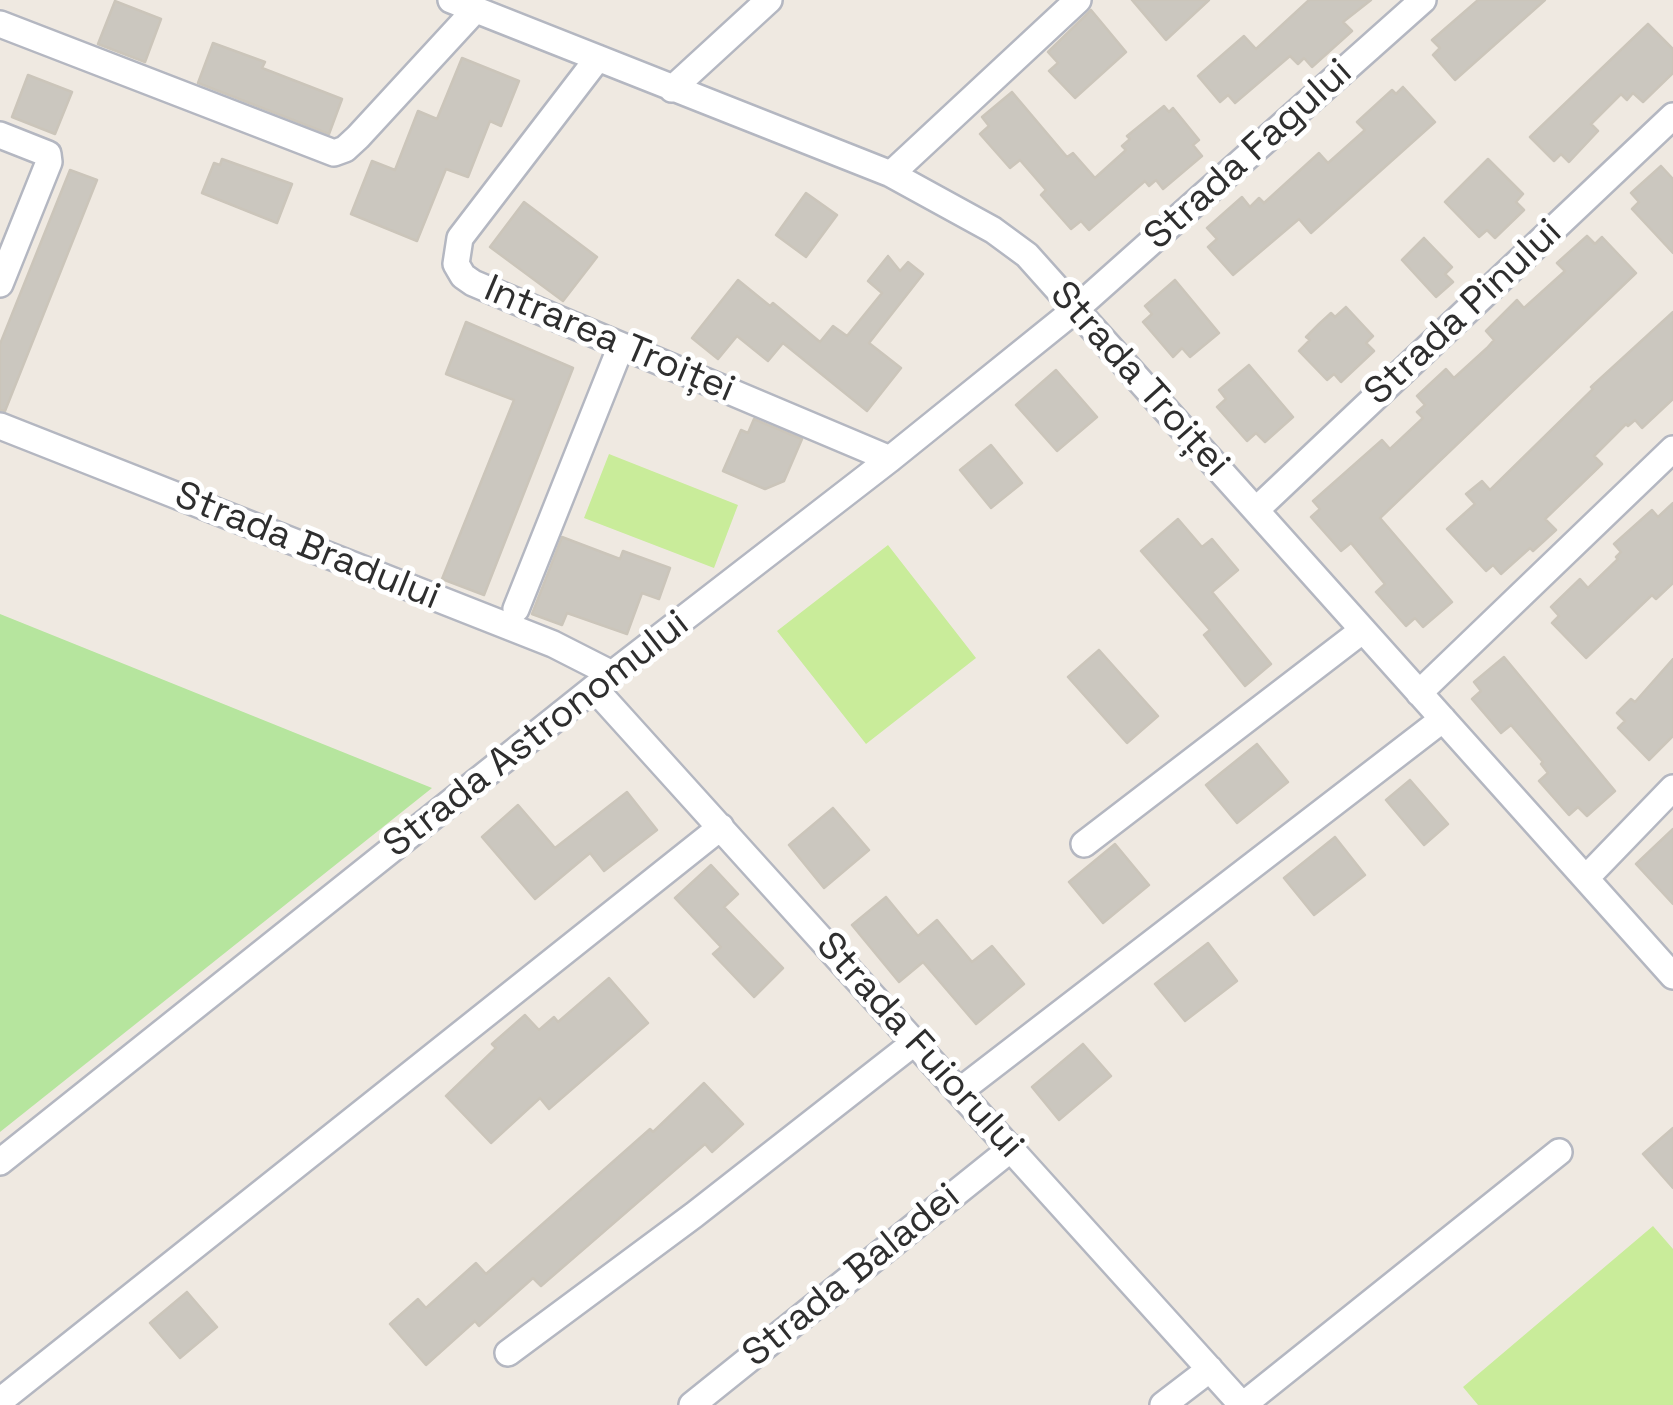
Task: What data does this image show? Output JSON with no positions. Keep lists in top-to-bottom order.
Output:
{
  "streets": {
    "street": [
      "Strada Fagului",
      "Strada Pinului",
      "Intrarea Troiței",
      "Strada Troiței",
      "Strada Bradului",
      "Strada Astronomului",
      "Strada Fuiorului",
      "Strada Baladei"
    ]
  },
  "crossings": [
    ["Strada Fagului", "Strada Troiței"],
    ["Strada Fagului", "Strada Astronomului"],
    ["Strada Pinului", "Strada Troiței"],
    ["Intrarea Troiței", "Strada Troiței"],
    ["Intrarea Troiței", "Strada Astronomului"],
    ["Strada Troiței", "Strada Astronomului"],
    ["Strada Bradului", "Strada Astronomului"],
    ["Strada Bradului", "Strada Fuiorului"],
    ["Strada Astronomului", "Strada Fuiorului"],
    ["Strada Fuiorului", "Strada Baladei"]
  ]
}
